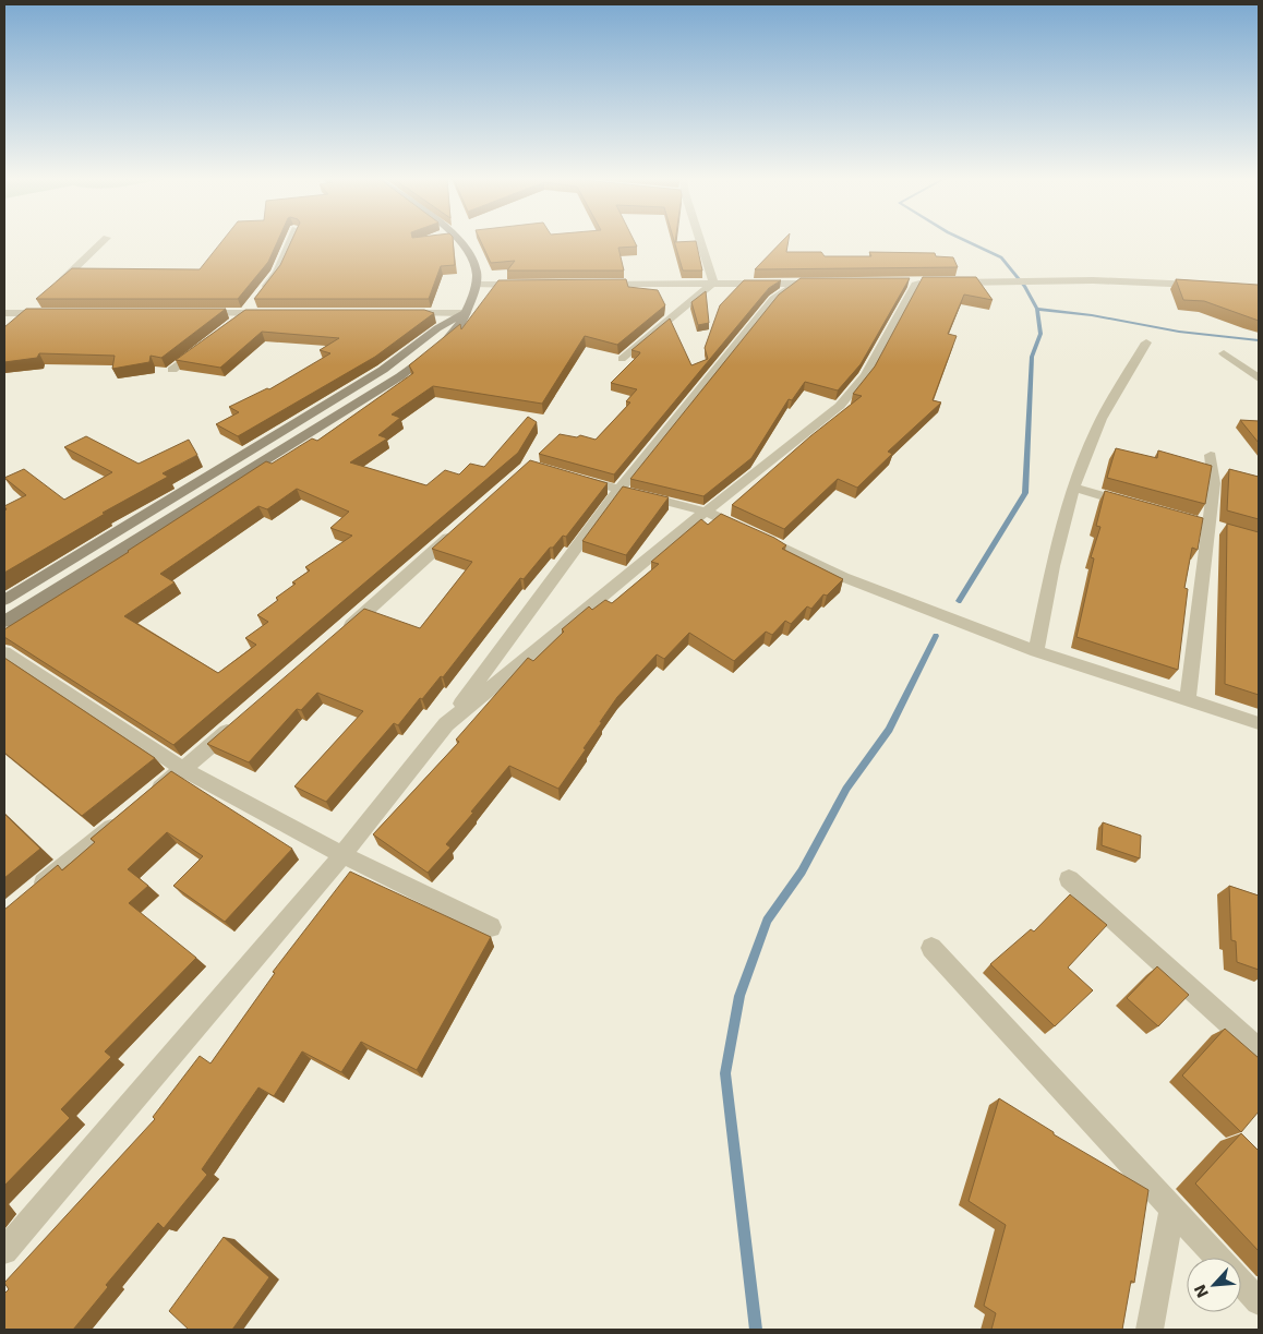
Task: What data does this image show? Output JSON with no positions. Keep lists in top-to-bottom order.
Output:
{
  "north": "bottom left"
}
